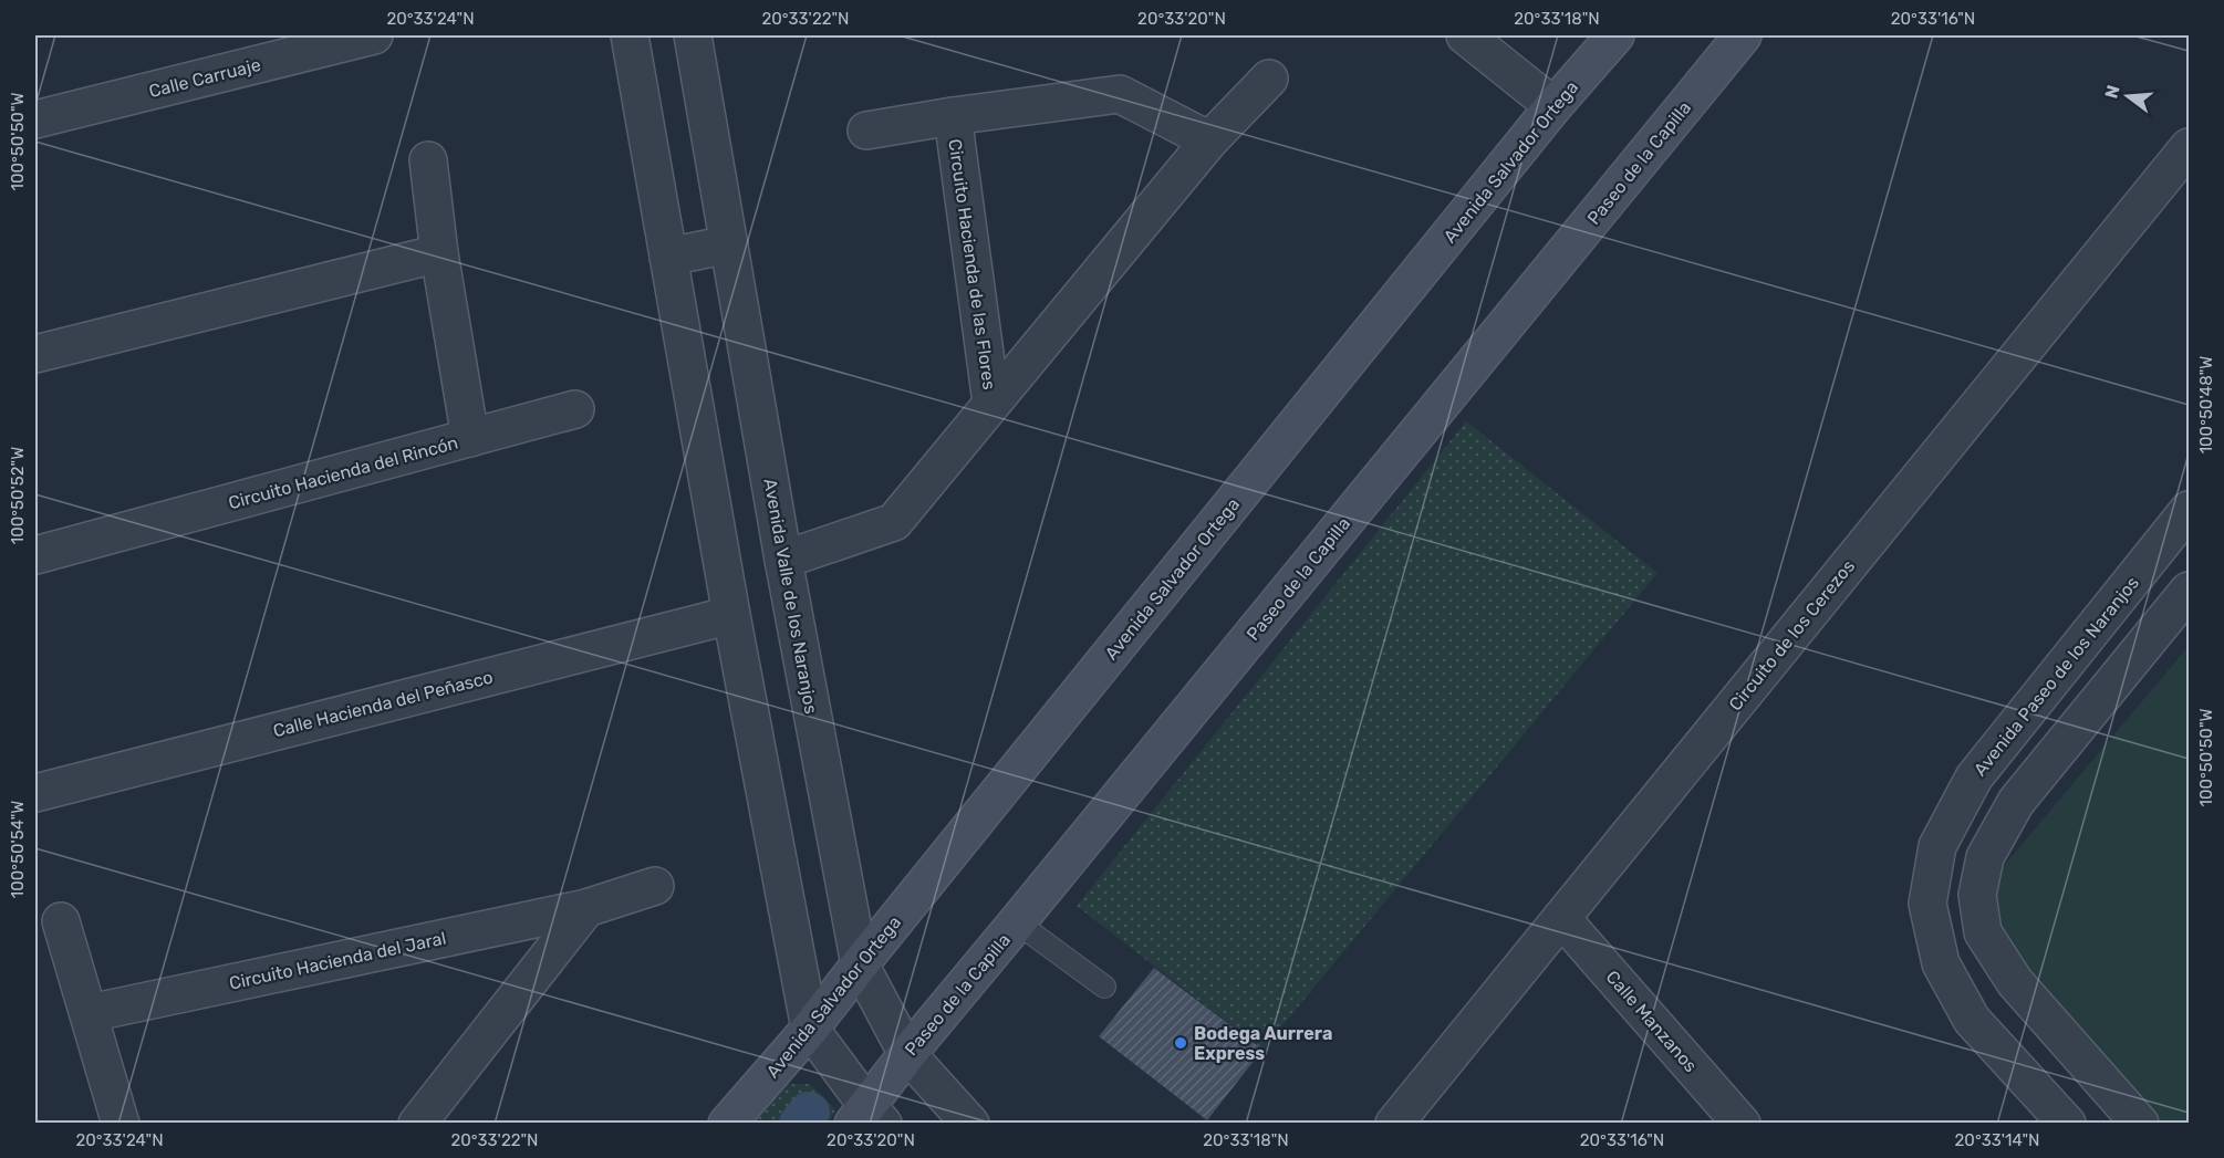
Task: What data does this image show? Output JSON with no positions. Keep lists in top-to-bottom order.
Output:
{
  "streets": {
    "main road": ["Avenida Salvador Ortega", "Paseo de la Capilla"],
    "street": [
      "Calle Carruaje",
      "Circuito Hacienda de las Flores",
      "Circuito Hacienda del Rincón",
      "Avenida Valle de los Naranjos",
      "Circuito de los Cerezos",
      "Avenida Paseo de los Naranjos",
      "Calle Hacienda del Peñasco",
      "Circuito Hacienda del Jaral",
      "Calle Manzanos"
    ]
  },
  "crossings": [
    ["Avenida Salvador Ortega", "Avenida Valle de los Naranjos"],
    ["Paseo de la Capilla", "Avenida Valle de los Naranjos"],
    ["Circuito Hacienda de las Flores", "Avenida Valle de los Naranjos"],
    ["Circuito de los Cerezos", "Calle Manzanos"]
  ],
  "places": ["Bodega Aurrera Express"],
  "north": "left",
  "coordinates": [
    "20°33'24\"N",
    "20°33'22\"N",
    "20°33'20\"N",
    "20°33'18\"N",
    "20°33'16\"N",
    "100°50'50\"W",
    "100°50'48\"W",
    "100°50'52\"W",
    "100°50'54\"W",
    "20°33'14\"N"
  ]
}
